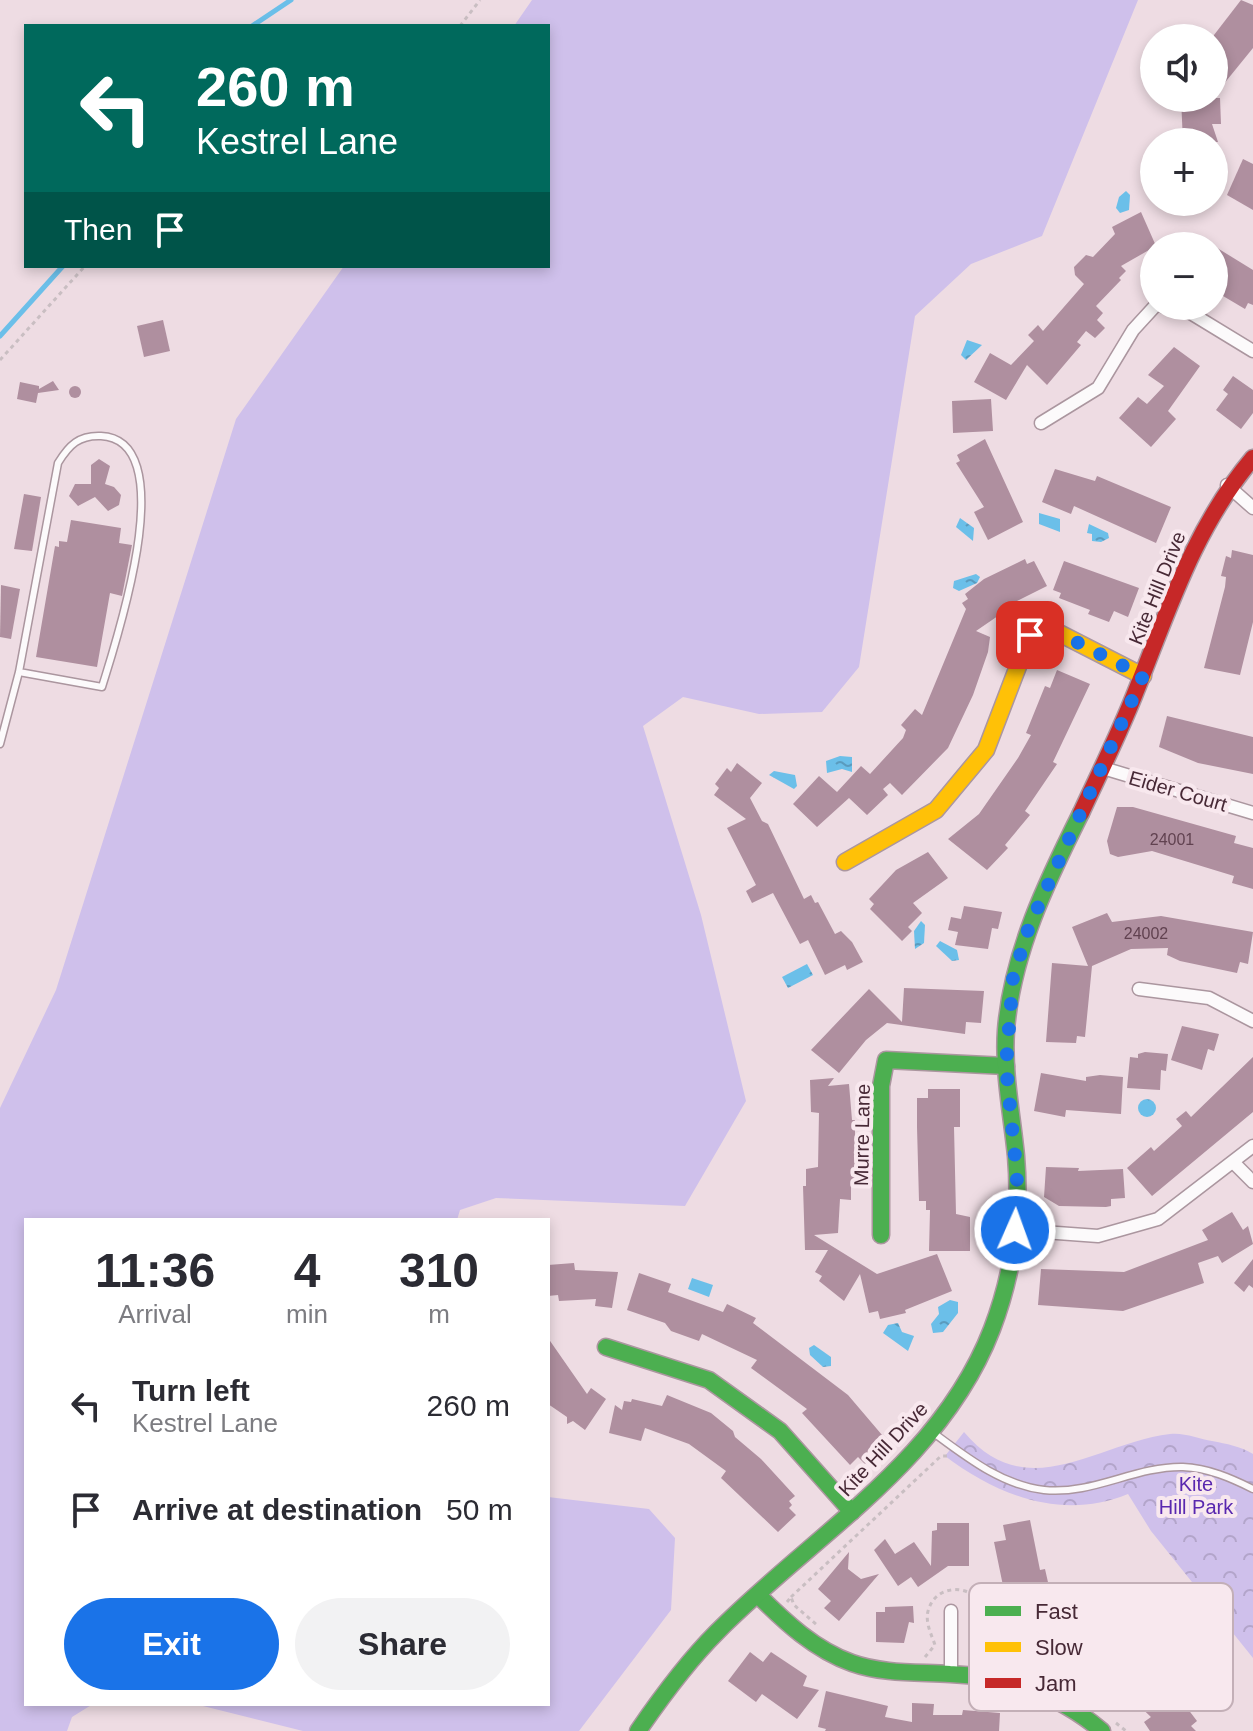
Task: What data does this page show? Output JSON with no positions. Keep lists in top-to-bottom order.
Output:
{
  "streets": {
    "street": ["Kite Hill Drive", "Eider Court", "Murre Lane"]
  },
  "crossings": [
    ["Kite Hill Drive", "Eider Court"],
    ["Kite Hill Drive", "Murre Lane"]
  ],
  "parks": ["Kite Hill Park"],
  "house_numbers": ["24001", "24002"],
  "legend": ["Fast", "Slow", "Jam"],
  "page": {
    "map_buttons": ["+", "−"],
    "turn": ["260 m", "Kestrel Lane"],
    "then": "Then",
    "eta": [
      "11:36",
      "Arrival",
      "4",
      "min",
      "310",
      "m"
    ],
    "list": [
      {
        "name": "Turn left",
        "note": "Kestrel Lane",
        "value": "260 m"
      },
      {
        "name": "Arrive at destination",
        "value": "50 m"
      }
    ],
    "buttons": ["Exit", "Share"]
  }
}
